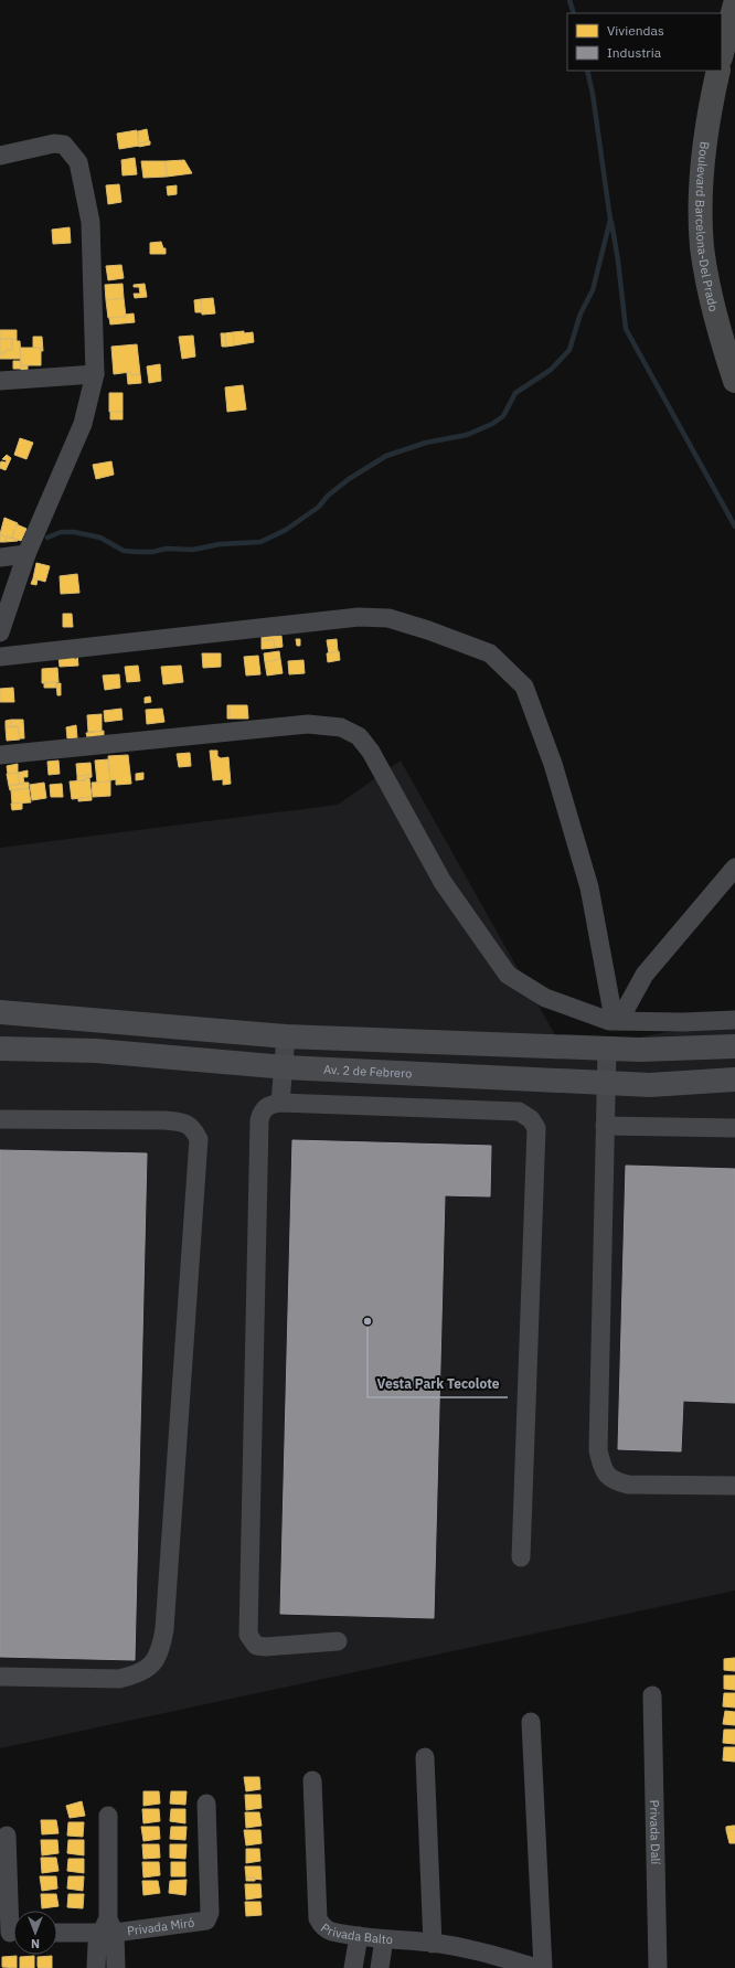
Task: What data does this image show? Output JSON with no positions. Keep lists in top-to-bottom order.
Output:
{
  "streets": {
    "main road": ["Boulevard Barcelona-Del Prado", "Av. 2 de Febrero"],
    "street": ["Privada Dalí", "Privada Miró", "Privada Balto"]
  },
  "places": ["Vesta Park Tecolote"],
  "legend": ["Viviendas", "Industria"],
  "north": "bottom"
}
